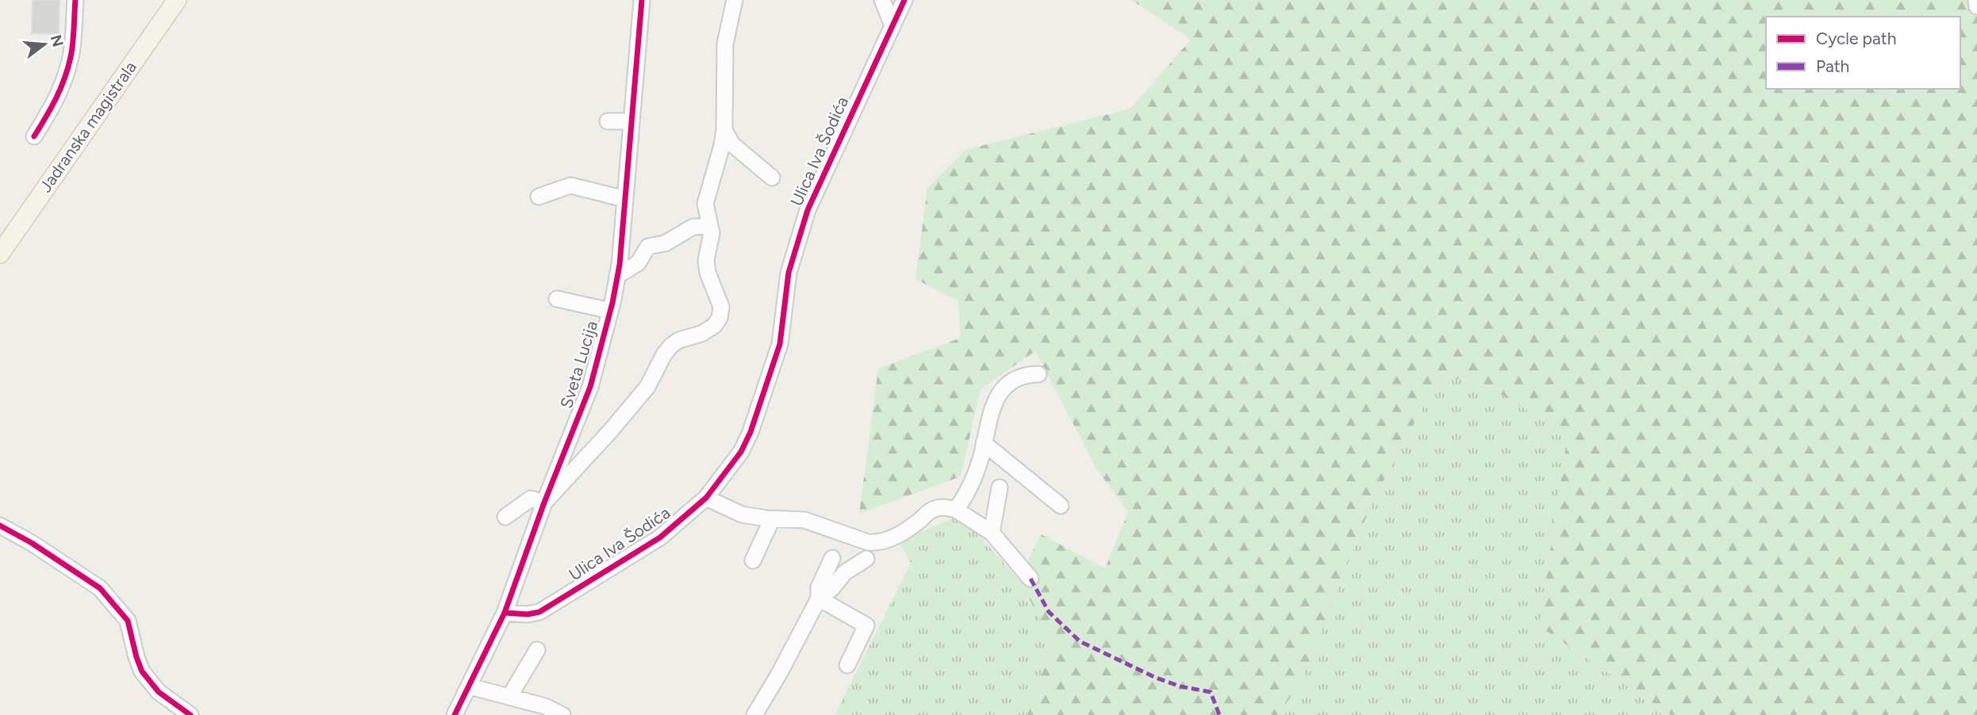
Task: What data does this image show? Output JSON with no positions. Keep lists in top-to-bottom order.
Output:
{
  "streets": {
    "main road": ["Jadranska magistrala"],
    "street": ["Ulica Iva Šodića", "Sveta Lucija"]
  },
  "crossings": [
    ["Ulica Iva Šodića", "Sveta Lucija"]
  ],
  "legend": ["Cycle path", "Path"],
  "north": "right"
}
